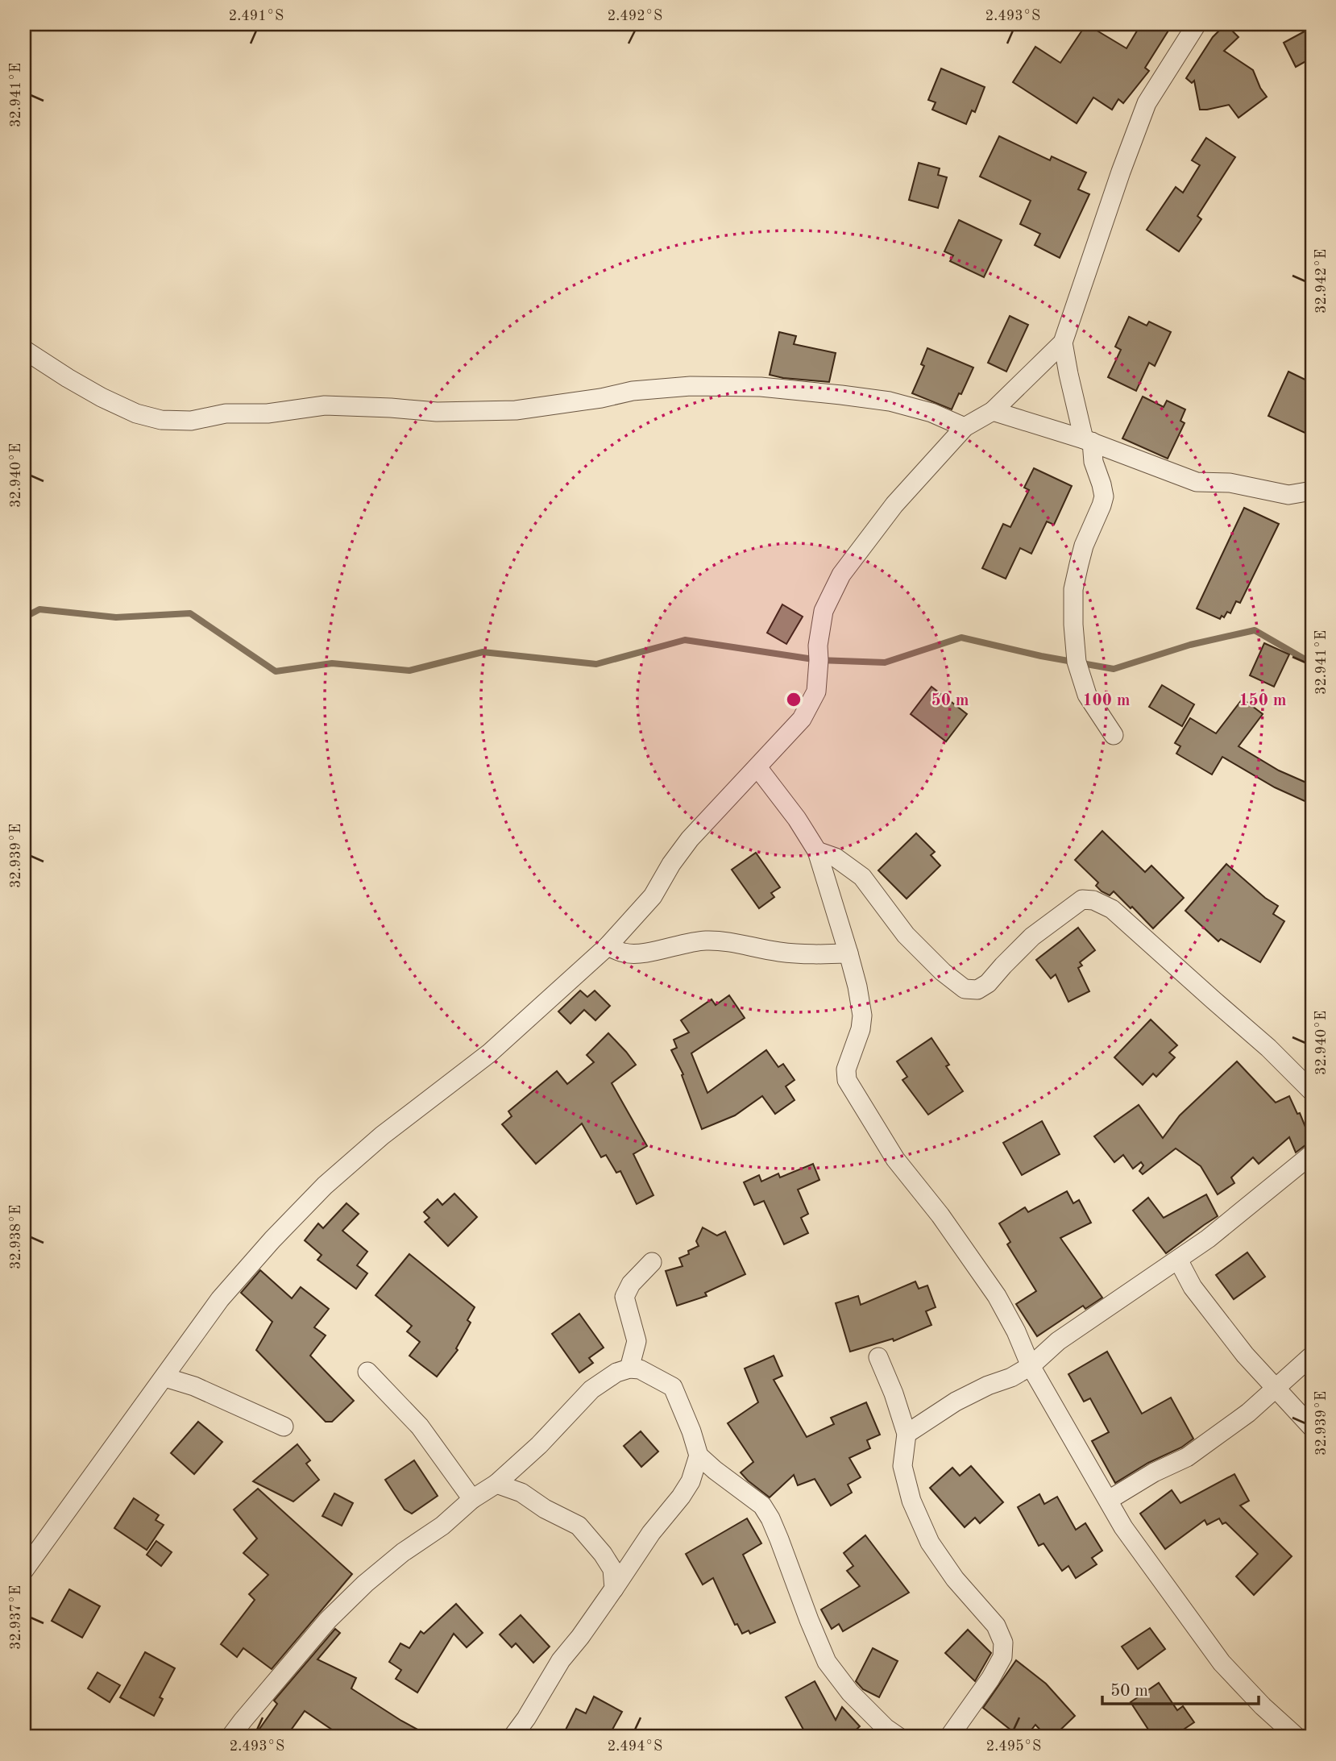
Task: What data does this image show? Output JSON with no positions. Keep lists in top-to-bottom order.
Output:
{
  "scale_bar": "50 m",
  "coordinates": [
    "2.491°S",
    "2.492°S",
    "2.493°S",
    "32.941°E",
    "32.942°E",
    "32.940°E",
    "32.939°E",
    "32.938°E",
    "32.937°E",
    "2.494°S",
    "2.495°S"
  ],
  "rings": ["50 m", "100 m", "150 m"]
}
